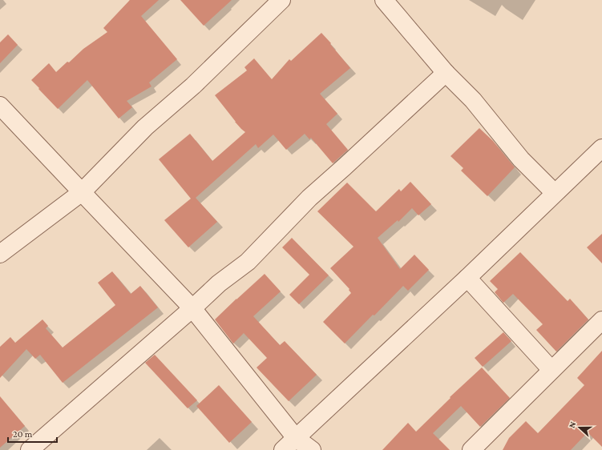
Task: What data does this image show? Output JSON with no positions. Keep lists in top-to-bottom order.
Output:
{
  "scale_bar": "20 m",
  "north": "left"
}
